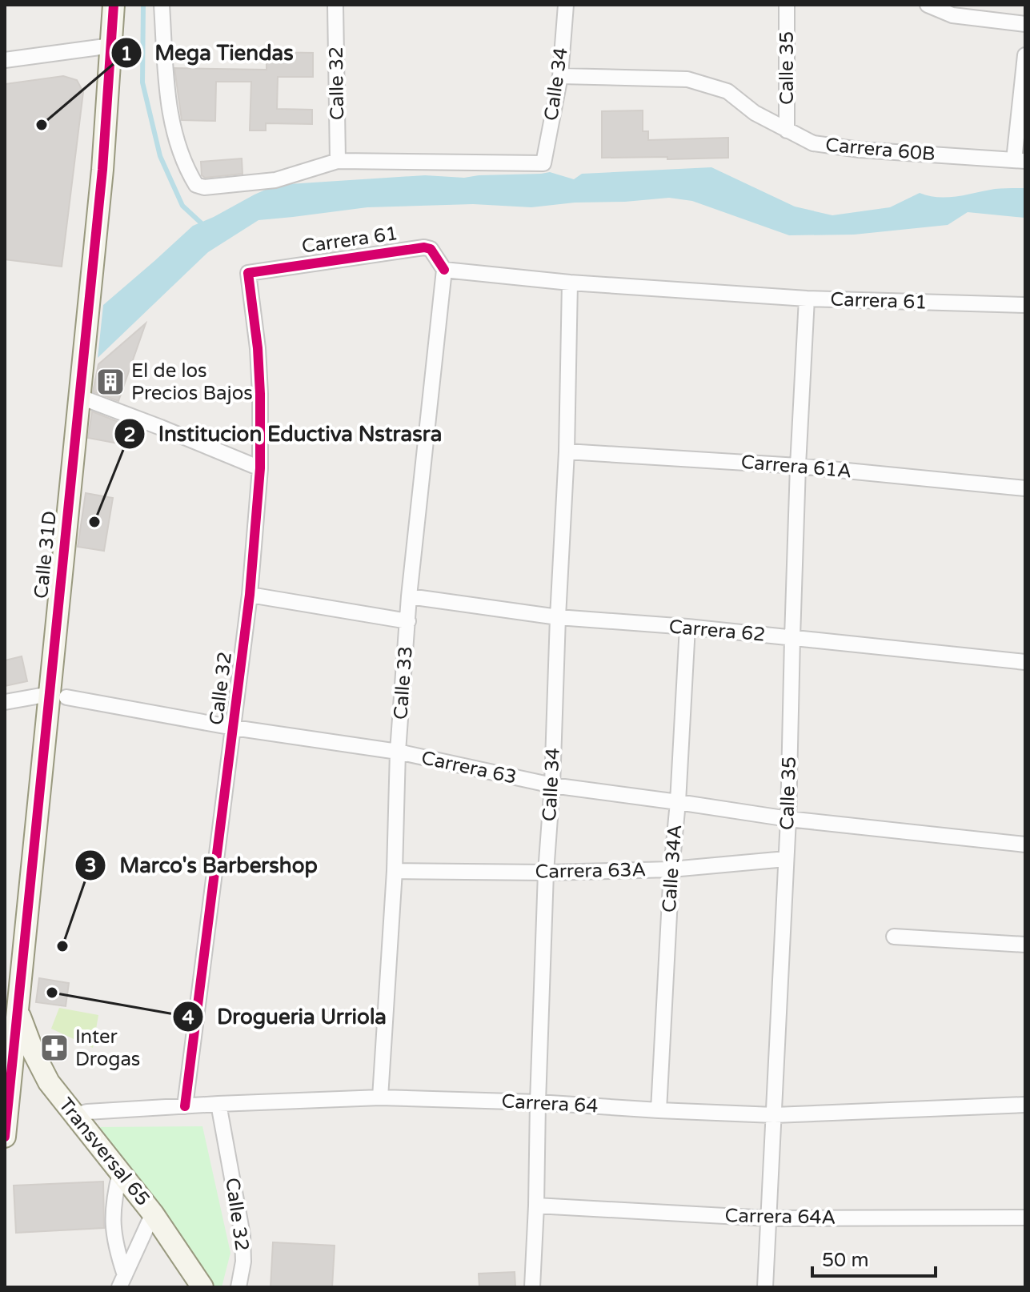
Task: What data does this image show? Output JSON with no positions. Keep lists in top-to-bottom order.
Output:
{
  "streets": {
    "street": [
      "Calle 35",
      "Calle 32",
      "Calle 34",
      "Carrera 60B",
      "Carrera 61",
      "Carrera 61A",
      "Calle 31D",
      "Carrera 62",
      "Calle 33",
      "Carrera 63",
      "Calle 34A",
      "Carrera 63A",
      "Carrera 64",
      "Transversal 65",
      "Carrera 64A"
    ]
  },
  "crossings": [
    ["Calle 35", "Carrera 60B"],
    ["Calle 35", "Carrera 61"],
    ["Calle 35", "Carrera 61A"],
    ["Calle 35", "Carrera 62"],
    ["Calle 35", "Carrera 63"],
    ["Calle 35", "Carrera 63A"],
    ["Calle 35", "Carrera 64"],
    ["Calle 35", "Carrera 64A"],
    ["Calle 32", "Calle 34"],
    ["Calle 32", "Carrera 61"],
    ["Calle 32", "Carrera 63"],
    ["Calle 32", "Carrera 64"],
    ["Calle 34", "Carrera 60B"],
    ["Calle 34", "Carrera 61"],
    ["Calle 34", "Carrera 61A"],
    ["Calle 34", "Carrera 62"],
    ["Calle 34", "Carrera 63"],
    ["Calle 34", "Carrera 63A"],
    ["Calle 34", "Carrera 64"],
    ["Calle 34", "Carrera 64A"],
    ["Carrera 61", "Calle 33"],
    ["Calle 31D", "Carrera 63"],
    ["Calle 31D", "Transversal 65"],
    ["Carrera 62", "Calle 33"],
    ["Carrera 62", "Calle 34A"],
    ["Calle 33", "Carrera 63"],
    ["Calle 33", "Carrera 63A"],
    ["Calle 33", "Carrera 64"],
    ["Carrera 63", "Calle 34A"],
    ["Calle 34A", "Carrera 63A"],
    ["Calle 34A", "Carrera 64"],
    ["Carrera 64", "Transversal 65"]
  ],
  "places": {
    "other": [
      "Mega Tiendas",
      "Institucion Eductiva Nstrasra",
      "Marco's Barbershop",
      "Drogueria Urriola"
    ],
    "building": ["El de los Precios Bajos"],
    "pharmacy": ["Inter Drogas"]
  },
  "scale_bar": "50 m"
}
